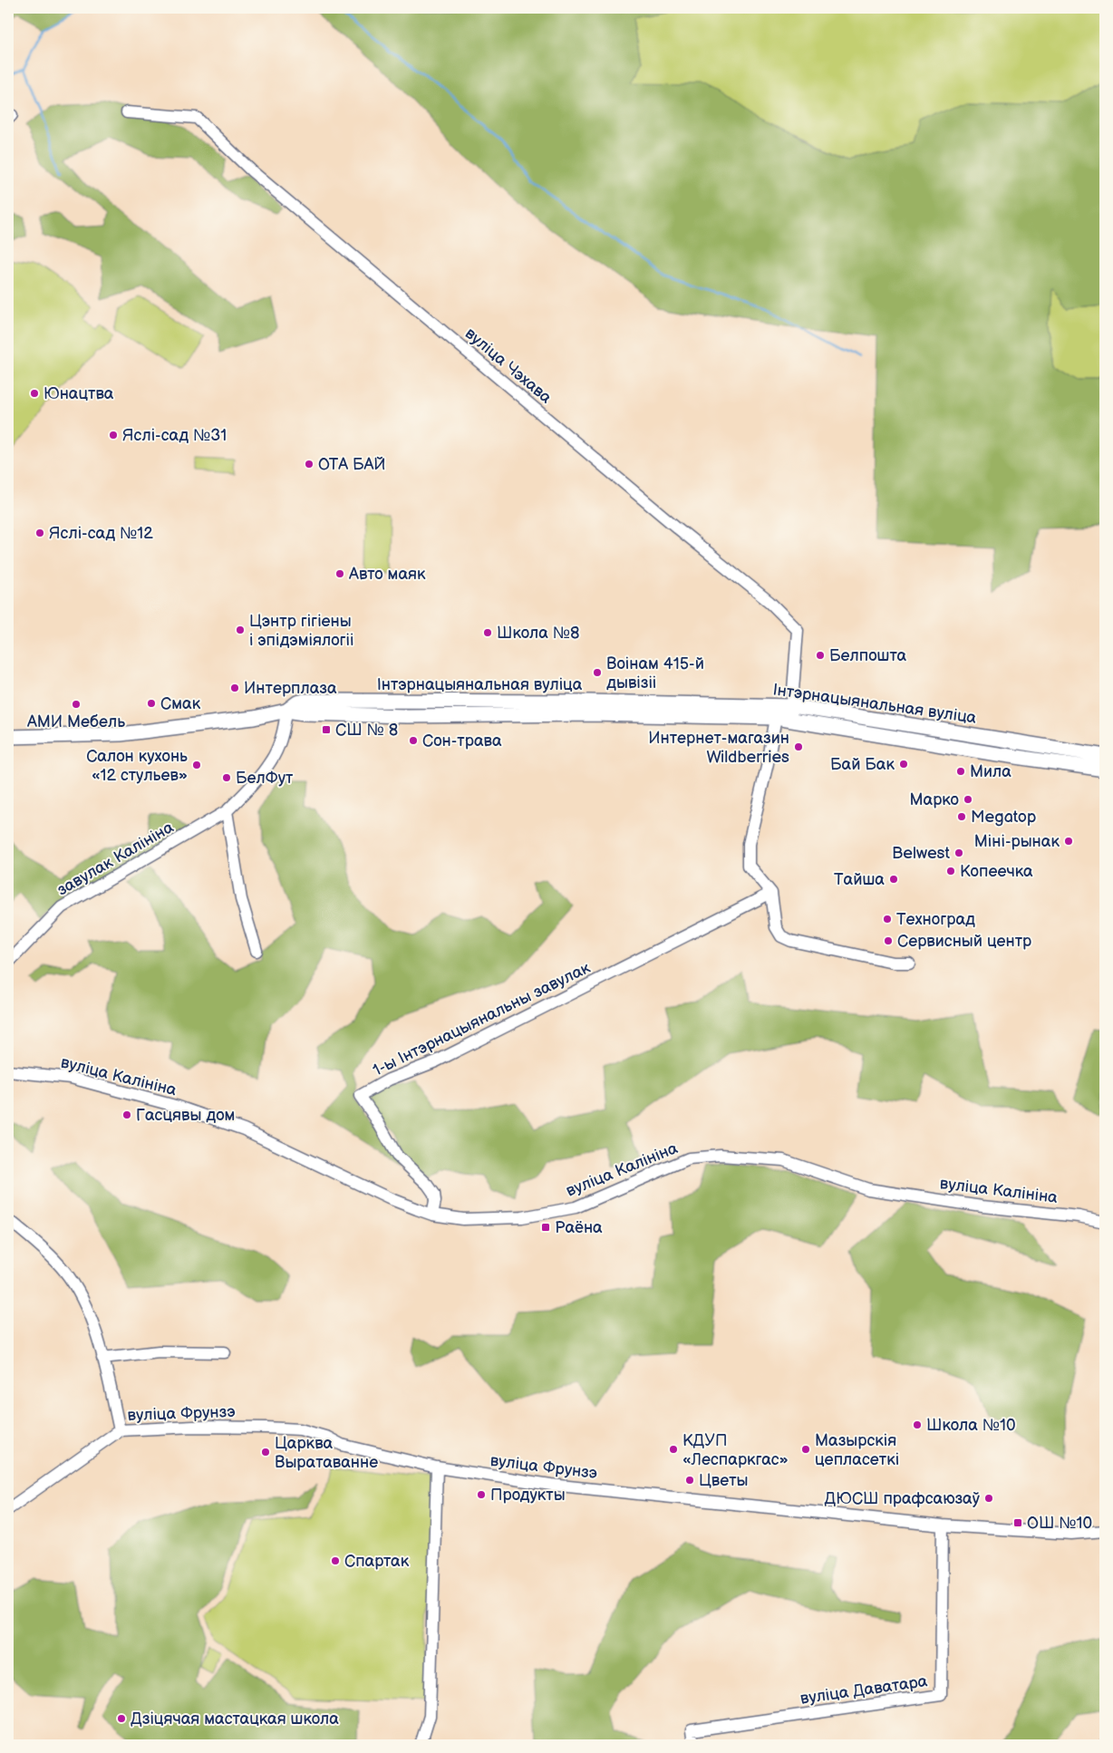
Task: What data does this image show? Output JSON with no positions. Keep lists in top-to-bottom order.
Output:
{
  "streets": {
    "main road": ["Інтэрнацыянальная вуліца"],
    "street": [
      "вуліца Чэхава",
      "завулак Калініна",
      "1-ы Інтэрнацыянальны завулак",
      "вуліца Калініна",
      "вуліца Фрунзэ",
      "вуліца Даватара"
    ]
  },
  "crossings": [
    ["вуліца Чэхава", "Інтэрнацыянальная вуліца"],
    ["Інтэрнацыянальная вуліца", "завулак Калініна"],
    ["1-ы Інтэрнацыянальны завулак", "вуліца Калініна"],
    ["вуліца Фрунзэ", "вуліца Даватара"]
  ],
  "places": {
    "other": [
      "Юнацтва",
      "Яслі-сад №31",
      "ОТА БАЙ",
      "Яслі-сад №12",
      "Авто маяк",
      "Цэнтр гігіены і эпідэміялогіі",
      "Школа №8",
      "Белпошта",
      "Воінам 415-й дывізіі",
      "Интерплаза",
      "Смак",
      "АМИ Мебель",
      "Сон-трава",
      "Интернет-магазин Wildberries",
      "Бай Бак",
      "Салон кухонь «12 стульев»",
      "Мила",
      "БелФут",
      "Марко",
      "Megatop",
      "Міні-рынак",
      "Belwest",
      "Копеечка",
      "Тайша",
      "Техноград",
      "Сервисный центр",
      "Гасцявы дом",
      "Школа №10",
      "КДУП «Леспаркгас»",
      "Мазырскія цепласеткі",
      "Царква Выратаванне",
      "Цветы",
      "Продукты",
      "ДЮСШ прафсаюзаў",
      "Спартак",
      "Дзіцячая мастацкая школа"
    ],
    "transit": ["СШ № 8", "Раёна", "ОШ №10"]
  }
}
